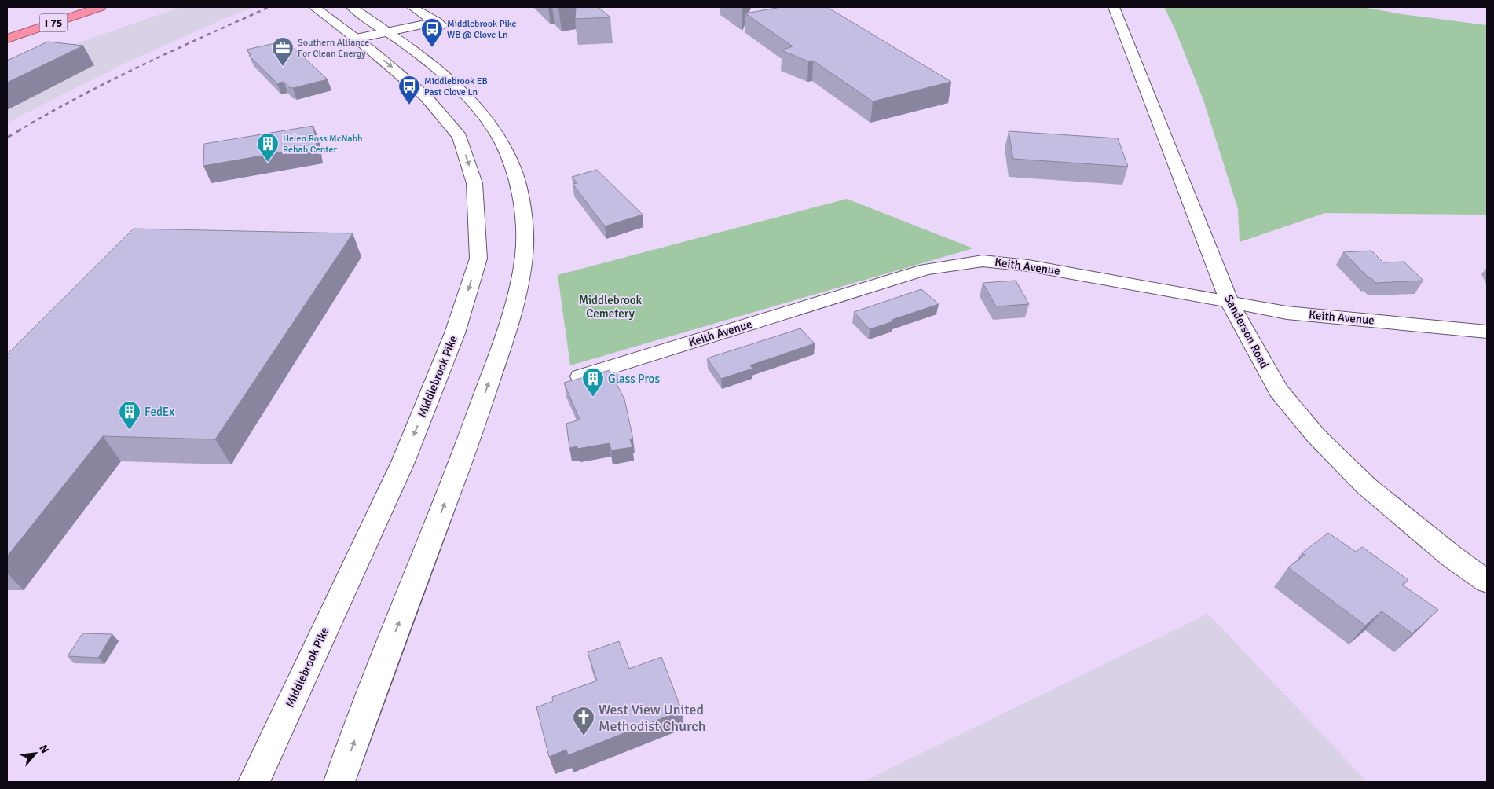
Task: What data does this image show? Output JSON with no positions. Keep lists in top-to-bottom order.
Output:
{
  "streets": {
    "highway": ["I 75"],
    "main road": ["Keith Avenue", "Sanderson Road", "Middlebrook Pike"]
  },
  "crossings": [
    ["Keith Avenue", "Sanderson Road"]
  ],
  "one_way": ["Middlebrook Pike"],
  "parks": ["Middlebrook Cemetery"],
  "places": {
    "bus stop": ["Middlebrook Pike WB @ Clove Ln", "Middlebrook EB Past Clove Ln"],
    "office": ["Southern Alliance For Clean Energy"],
    "building": ["Helen Ross McNabb Rehab Center", "Glass Pros", "FedEx"],
    "church": ["West View United Methodist Church"]
  },
  "north": "top right"
}
